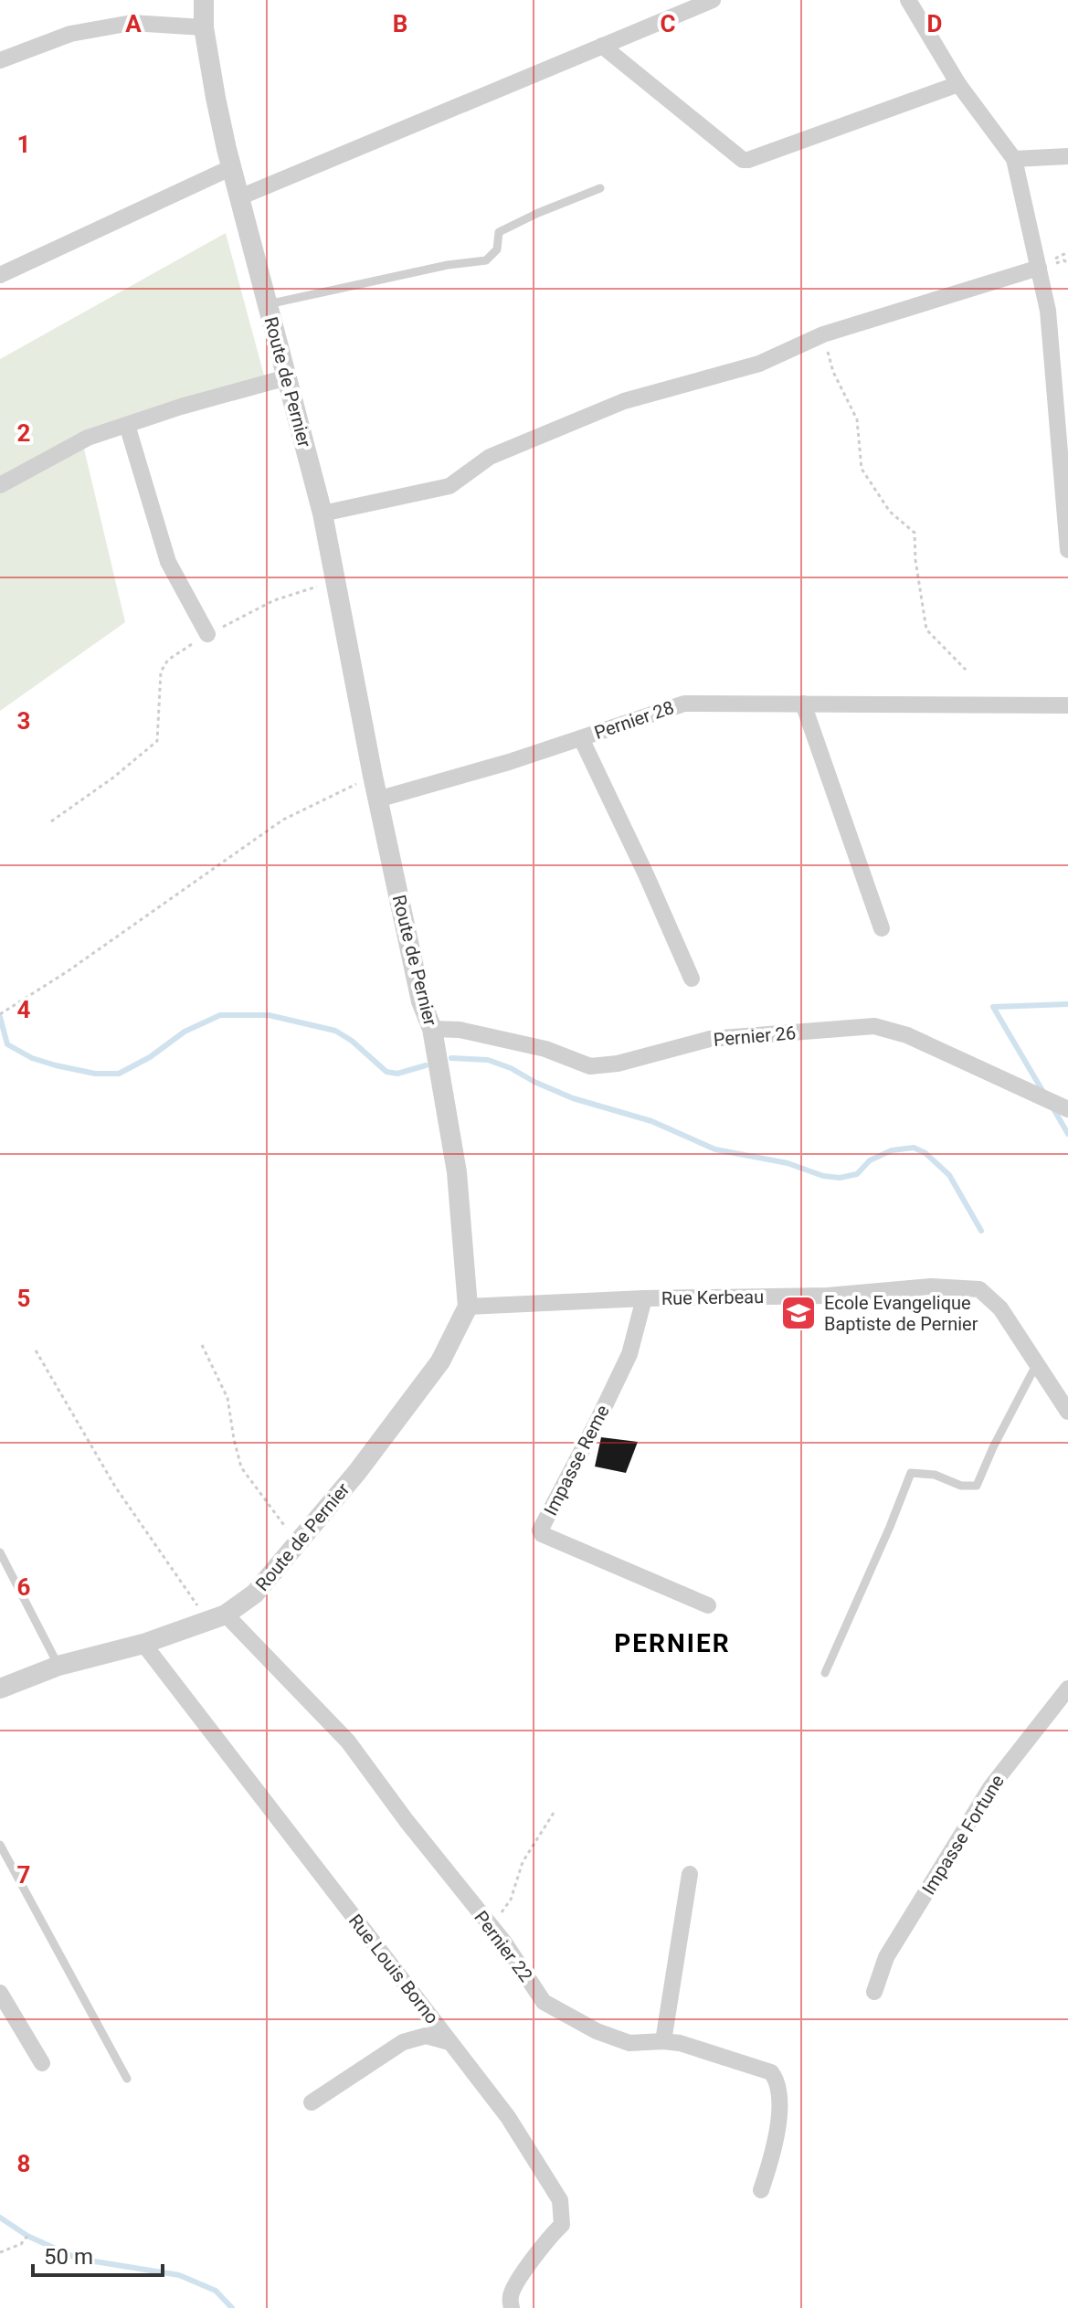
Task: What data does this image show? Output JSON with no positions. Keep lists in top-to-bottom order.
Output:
{
  "streets": {
    "street": [
      "Route de Pernier",
      "Pernier 28",
      "Pernier 26",
      "Rue Kerbeau",
      "Impasse Reme",
      "Impasse Fortune",
      "Pernier 22",
      "Rue Louis Borno"
    ]
  },
  "crossings": [
    ["Route de Pernier", "Pernier 28"],
    ["Route de Pernier", "Pernier 26"],
    ["Route de Pernier", "Rue Kerbeau"],
    ["Route de Pernier", "Pernier 22"],
    ["Route de Pernier", "Rue Louis Borno"],
    ["Rue Kerbeau", "Impasse Reme"]
  ],
  "districts": ["PERNIER"],
  "places": {
    "school or university": ["Ecole Evangelique Baptiste de Pernier"]
  },
  "scale_bar": "50 m",
  "grid": {
    "columns": [
      "A",
      "B",
      "C",
      "D"
    ],
    "rows": [
      "1",
      "2",
      "3",
      "4",
      "5",
      "6",
      "7",
      "8"
    ]
  }
}
